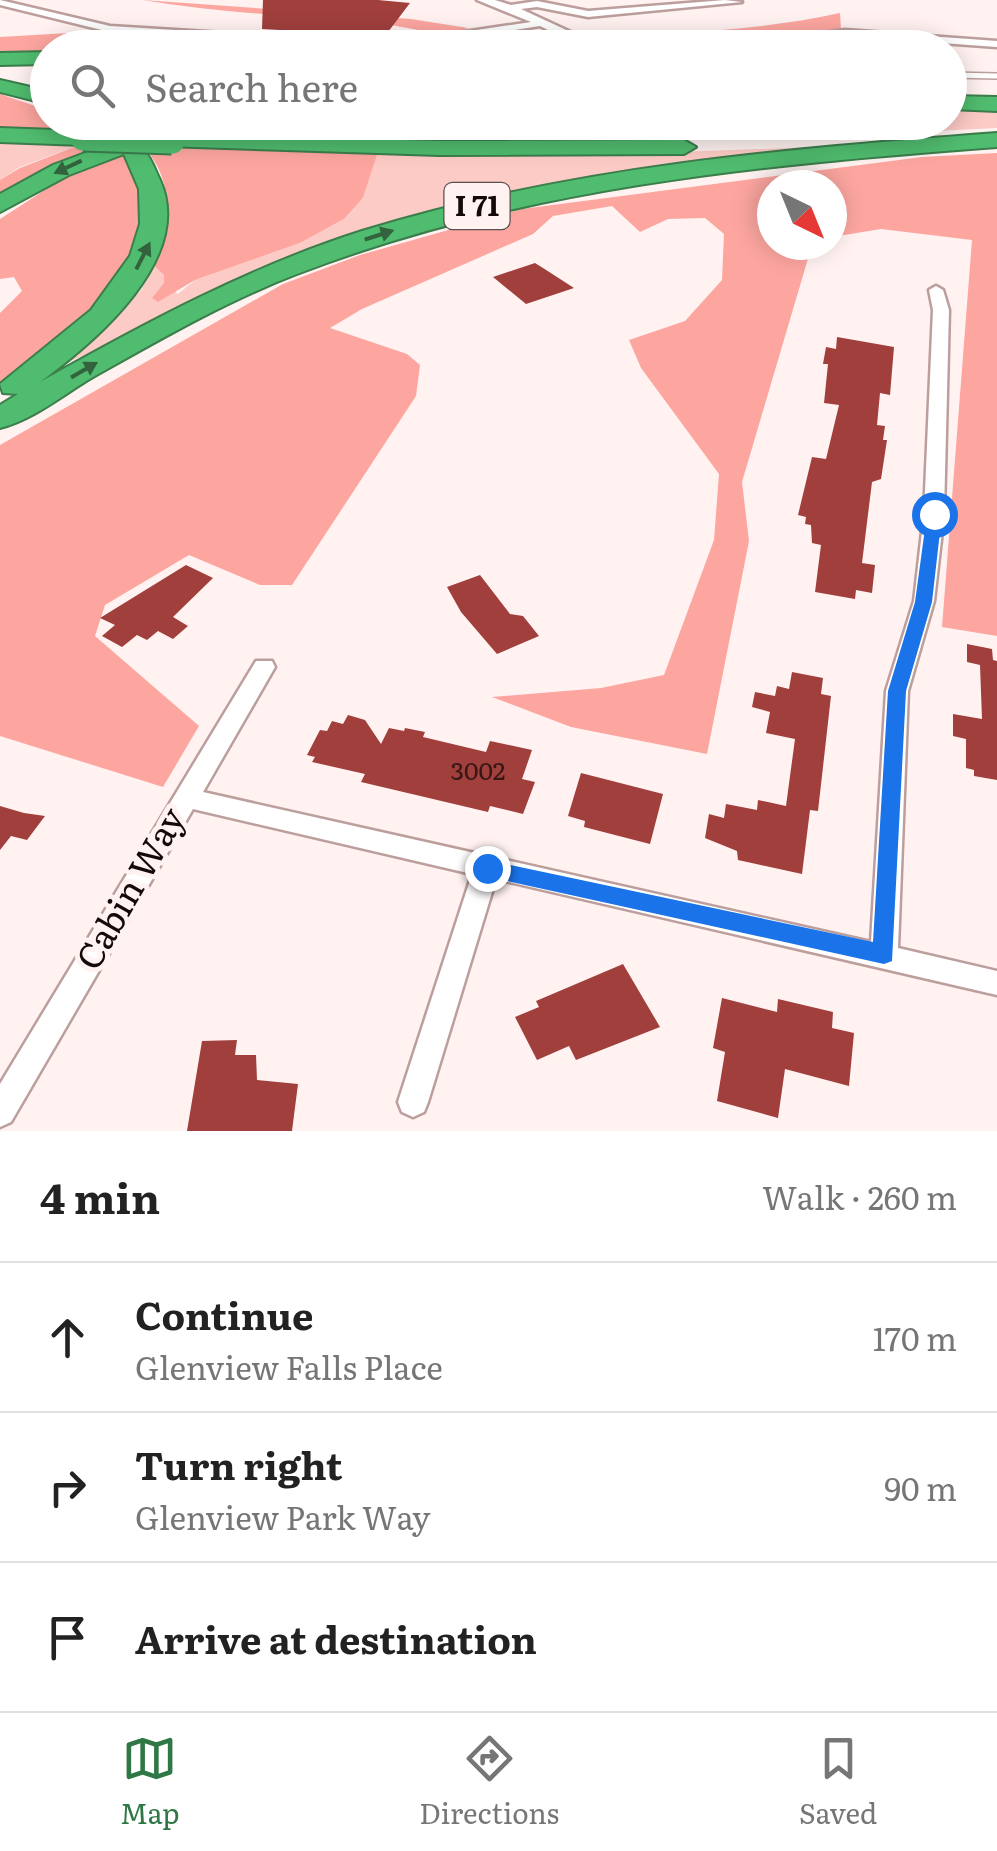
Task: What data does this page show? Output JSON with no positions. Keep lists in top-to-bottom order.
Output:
{
  "streets": {
    "highway": ["I 71"],
    "street": ["Cabin Way"]
  },
  "house_numbers": ["3002"],
  "north": "bottom right",
  "page": {
    "search": "Search here",
    "heading": ["4 min", "Walk · 260 m"],
    "list": [
      ["Continue", "Glenview Falls Place", "170 m"],
      ["Turn right", "Glenview Park Way", "90 m"],
      "Arrive at destination"
    ],
    "nav": ["Map", "Directions", "Saved"]
  }
}
